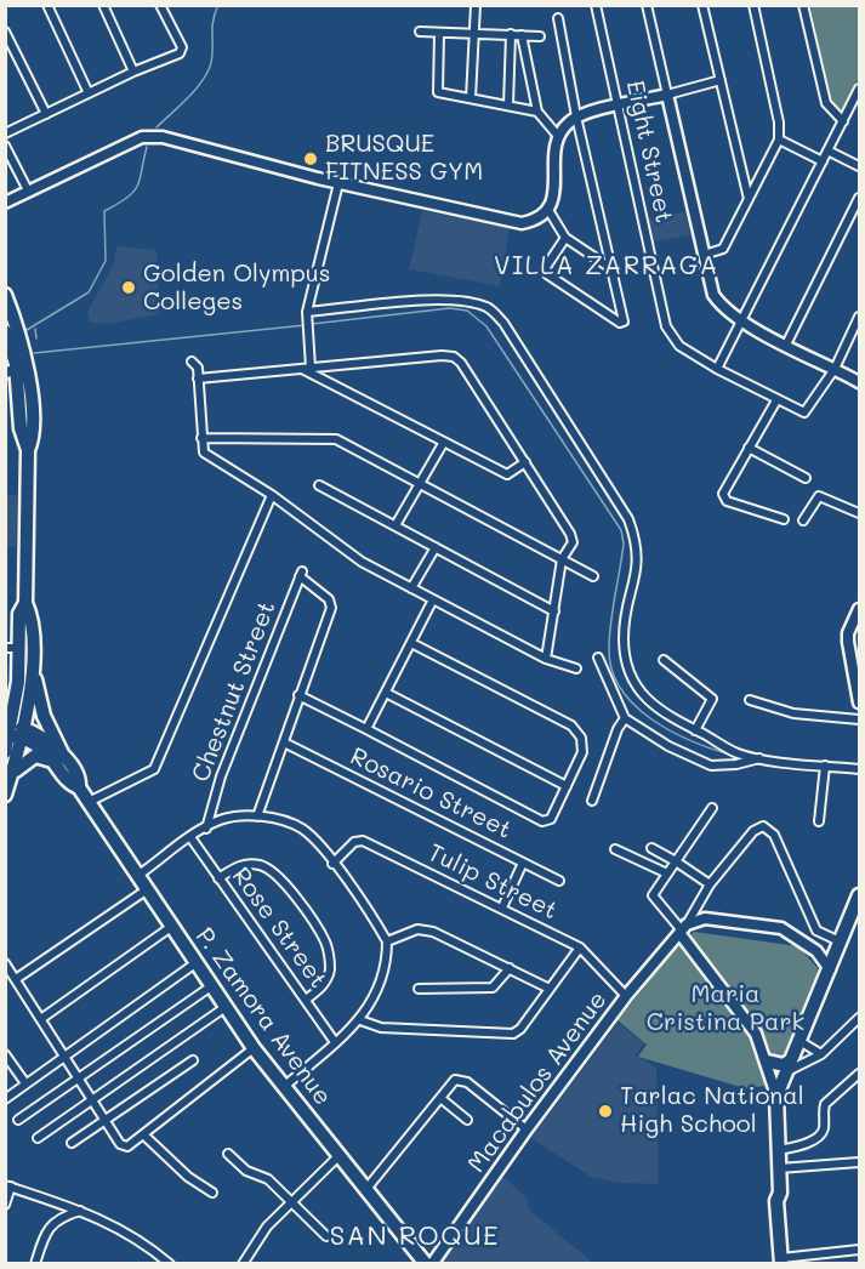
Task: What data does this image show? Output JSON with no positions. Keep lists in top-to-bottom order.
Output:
{
  "streets": {
    "highway": ["P. Zamora Avenue"],
    "street": [
      "Eight Street",
      "Chestnut Street",
      "Rosario Street",
      "Tulip Street",
      "Rose Street",
      "Macabulos Avenue"
    ]
  },
  "crossings": [
    ["Tulip Street", "Macabulos Avenue"]
  ],
  "districts": ["VILLA ZARRAGA", "SAN ROQUE"],
  "parks": ["Maria Cristina Park"],
  "places": ["BRUSQUE FITNESS GYM", "Golden Olympus Colleges", "Tarlac National High School"]
}
